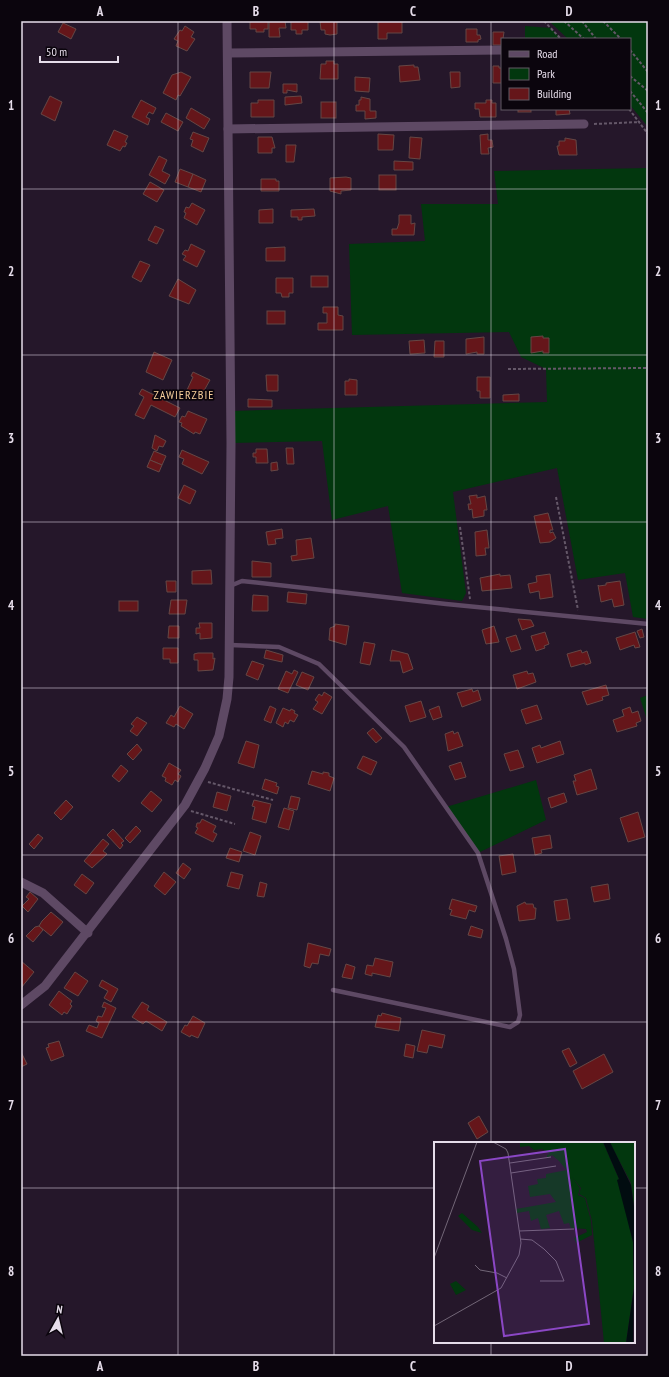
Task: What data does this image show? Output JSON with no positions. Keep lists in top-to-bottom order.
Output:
{
  "districts": ["ZAWIERZBIE"],
  "legend": ["Road", "Park", "Building"],
  "scale_bar": "50 m",
  "north": "top",
  "grid": {
    "columns": [
      "A",
      "B",
      "C",
      "D"
    ],
    "rows": [
      "1",
      "2",
      "3",
      "4",
      "5",
      "6",
      "7",
      "8"
    ]
  }
}
